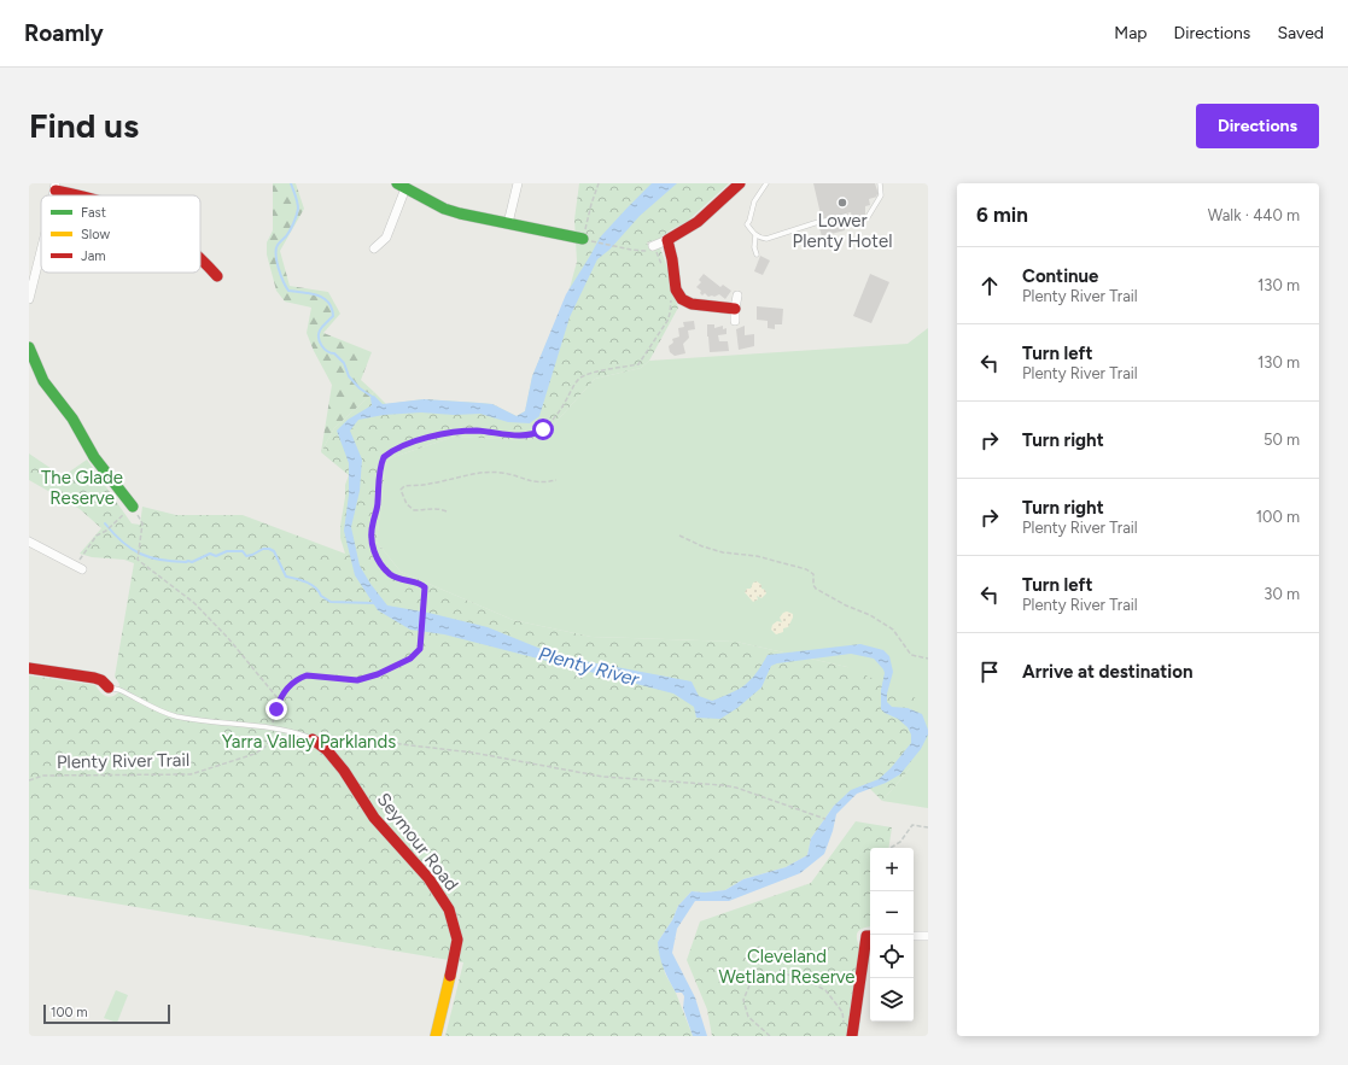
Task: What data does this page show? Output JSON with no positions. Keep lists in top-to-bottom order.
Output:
{
  "streets": {
    "street": ["Seymour Road"],
    "path": ["Plenty River Trail"]
  },
  "water": ["Plenty River"],
  "parks": ["The Glade Reserve", "Yarra Valley Parklands", "Cleveland Wetland Reserve"],
  "places": ["Lower Plenty Hotel"],
  "legend": ["Fast", "Slow", "Jam"],
  "scale_bar": "100 m",
  "page": {
    "header": "Roamly",
    "nav": ["Map", "Directions", "Saved"],
    "buttons": "Directions",
    "title": "Find us",
    "heading": ["6 min", "Walk · 440 m"],
    "list": [
      ["Continue", "Plenty River Trail", "130 m"],
      ["Turn left", "Plenty River Trail", "130 m"],
      ["Turn right", "50 m"],
      ["Turn right", "Plenty River Trail", "100 m"],
      ["Turn left", "Plenty River Trail", "30 m"],
      "Arrive at destination"
    ],
    "map_buttons": ["+", "−"],
    "scale": "100 m"
  }
}
